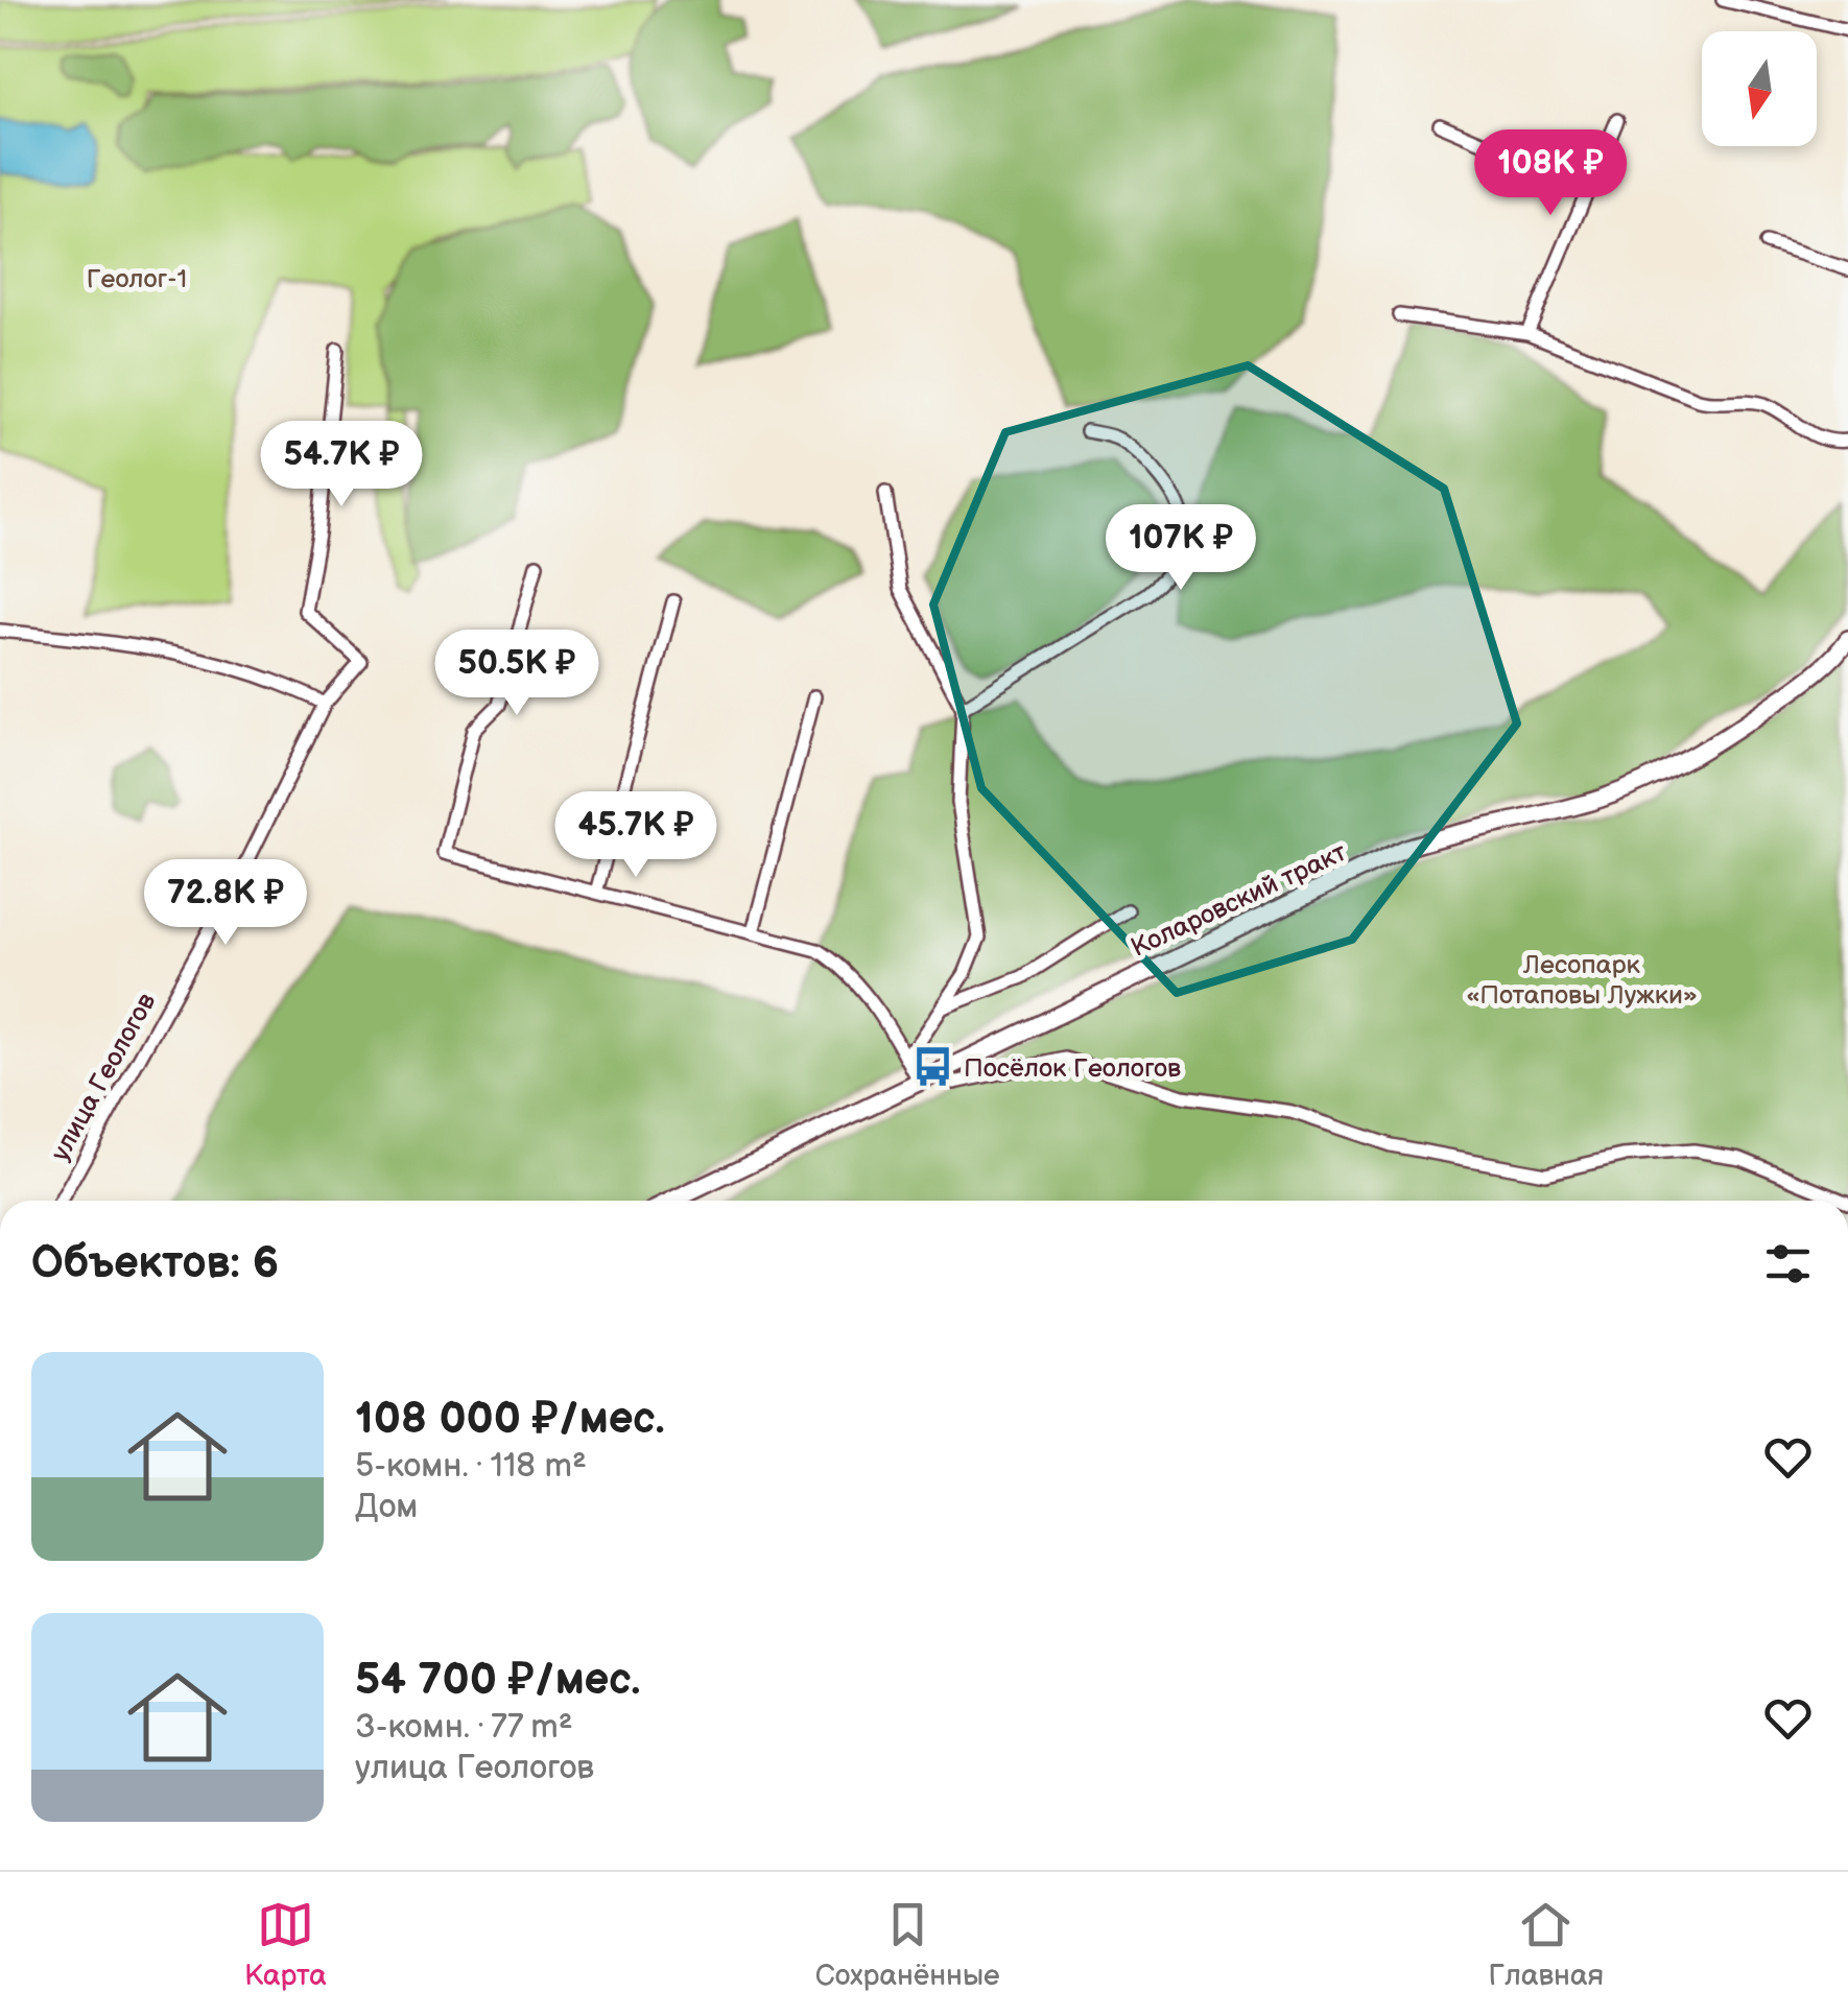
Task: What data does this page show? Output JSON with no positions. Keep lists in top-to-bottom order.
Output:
{
  "streets": {
    "street": ["Коларовский тракт", "улица Геологов"]
  },
  "parks": ["Геолог-1", "Лесопарк «Потаповы Лужки»"],
  "places": {
    "bus stop": ["Посёлок Геологов"]
  },
  "north": "bottom",
  "page": {
    "price": [
      "108K ₽",
      "54.7K ₽",
      "107K ₽",
      "50.5K ₽",
      "45.7K ₽",
      "72.8K ₽"
    ],
    "heading": "Объектов: 6",
    "list": [
      {
        "name": "108 000 ₽/мес.",
        "note": "5-комн. · 118 m² · Дом"
      },
      {
        "name": "54 700 ₽/мес.",
        "note": "3-комн. · 77 m² · улица Геологов"
      }
    ],
    "tabs": ["Карта", "Сохранённые", "Главная"]
  }
}
